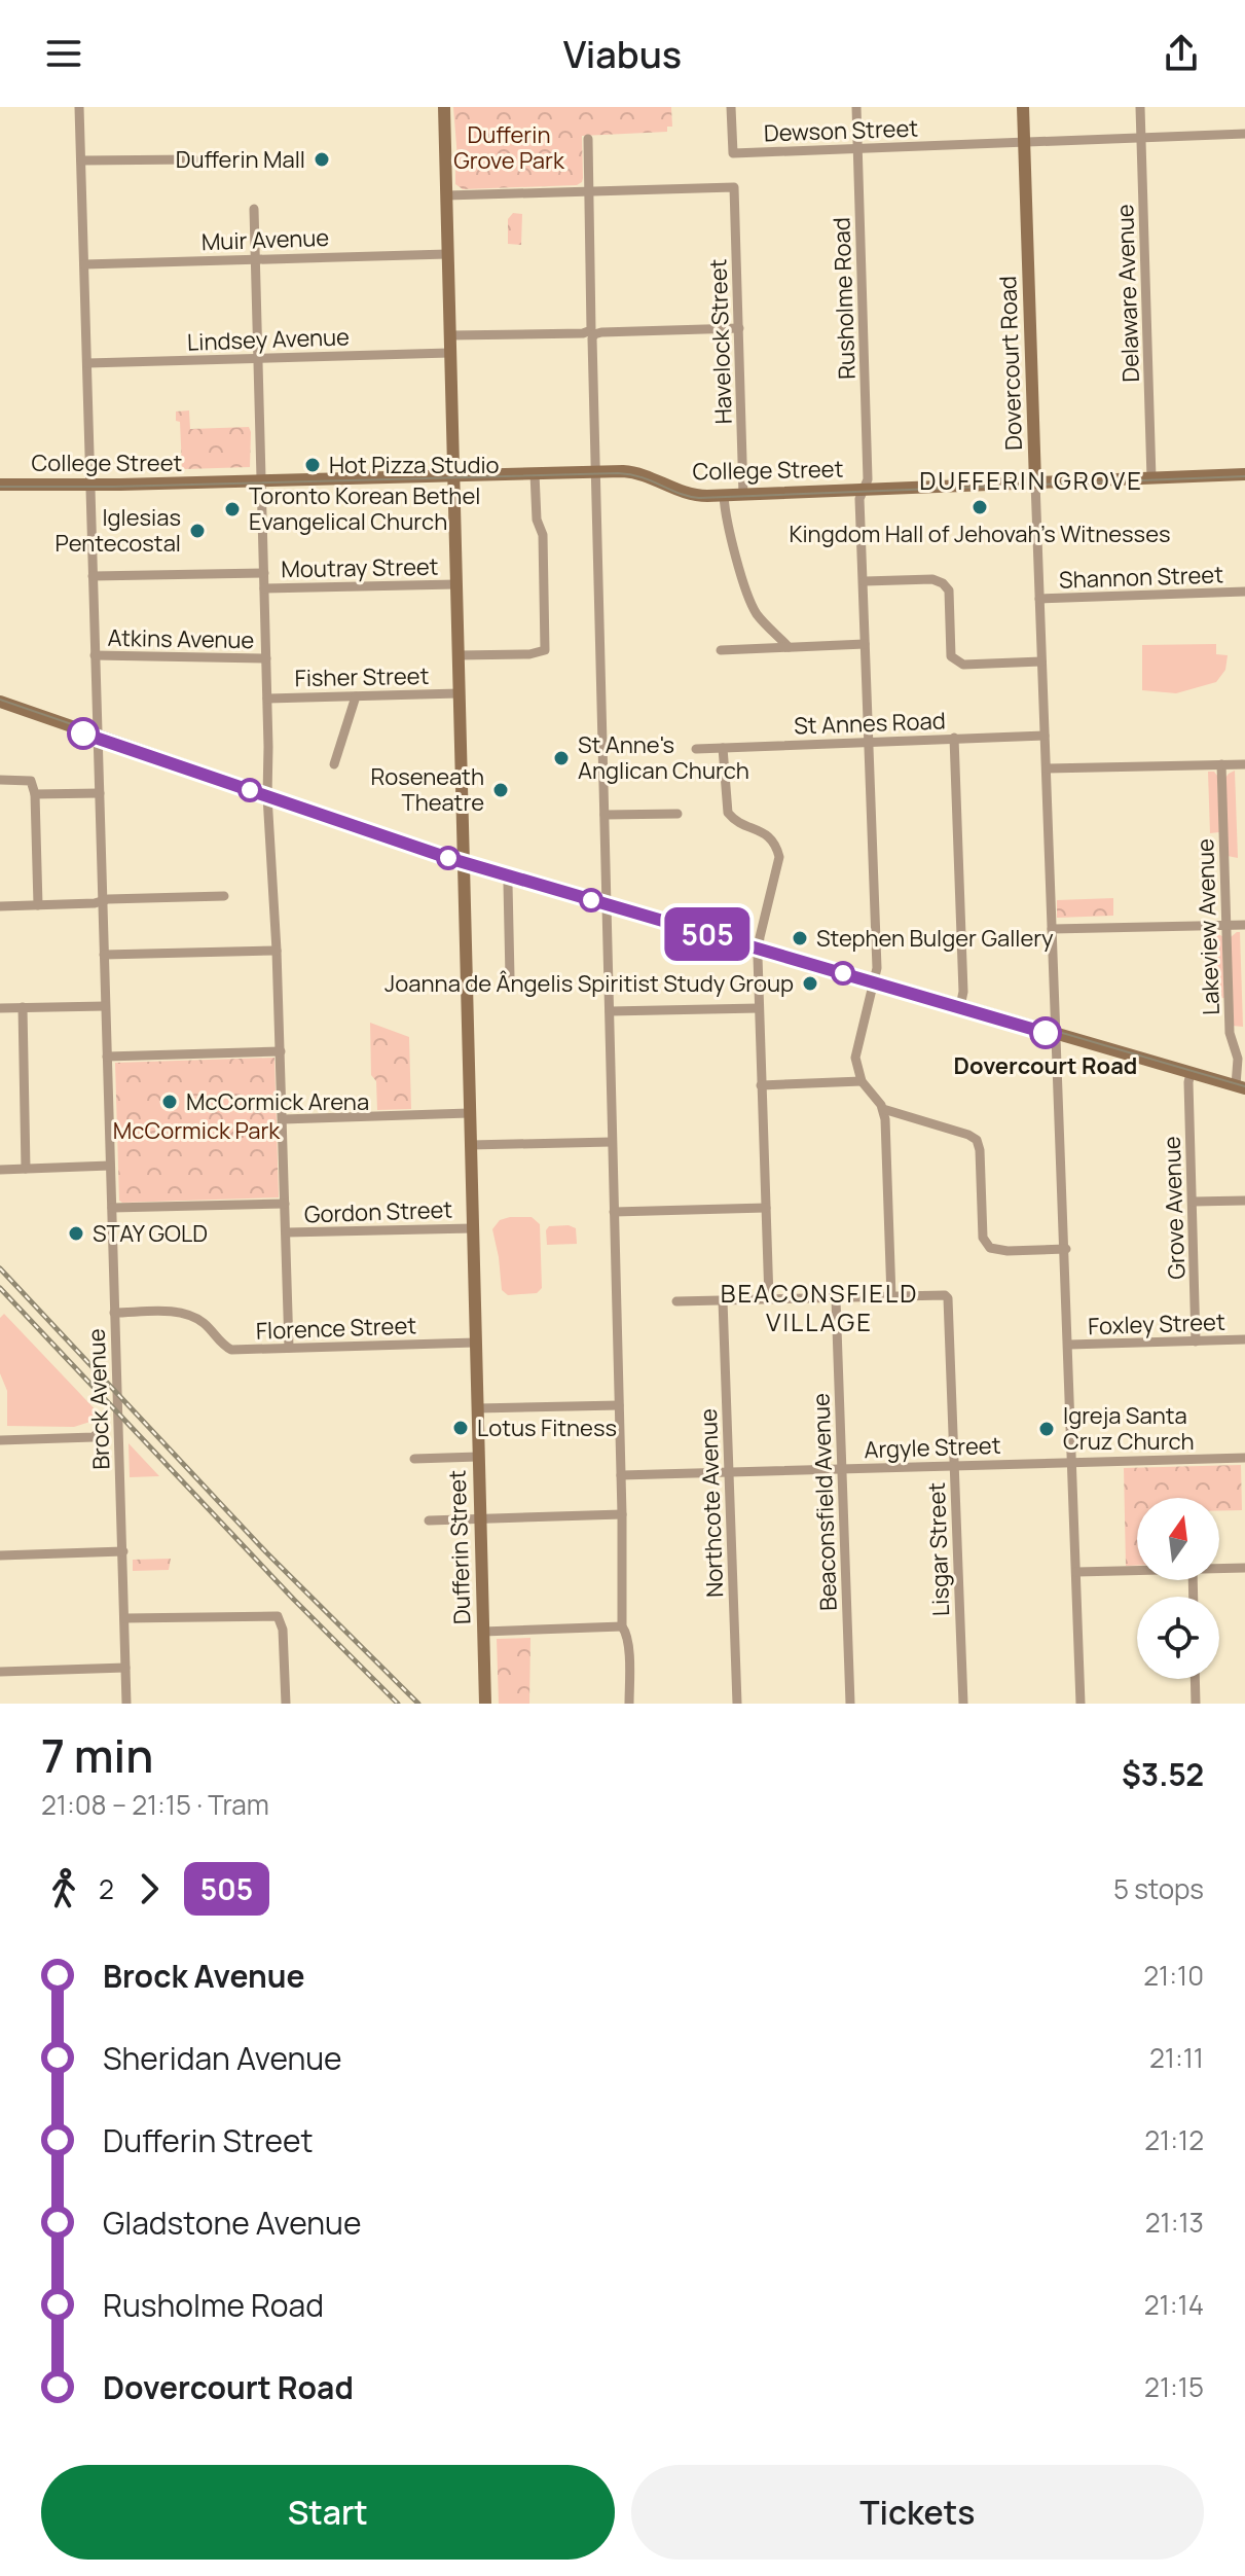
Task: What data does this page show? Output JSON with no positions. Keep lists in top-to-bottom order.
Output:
{
  "streets": {
    "main road": ["Dovercourt Road", "College Street", "Dufferin Street"],
    "street": [
      "Dewson Street",
      "Muir Avenue",
      "Delaware Avenue",
      "Rusholme Road",
      "Lindsey Avenue",
      "Havelock Street",
      "Moutray Street",
      "Shannon Street",
      "Atkins Avenue",
      "Fisher Street",
      "St Annes Road",
      "Lakeview Avenue",
      "Grove Avenue",
      "Gordon Street",
      "Foxley Street",
      "Florence Street",
      "Brock Avenue",
      "Argyle Street",
      "Beaconsfield Avenue",
      "Northcote Avenue",
      "Lisgar Street"
    ]
  },
  "crossings": [
    ["Dewson Street", "Delaware Avenue"],
    ["Dewson Street", "Rusholme Road"],
    ["Dewson Street", "Dovercourt Road"],
    ["Muir Avenue", "Brock Avenue"],
    ["Muir Avenue", "Dufferin Street"],
    ["Delaware Avenue", "College Street"],
    ["Rusholme Road", "College Street"],
    ["Rusholme Road", "St Annes Road"],
    ["Lindsey Avenue", "Brock Avenue"],
    ["Lindsey Avenue", "Dufferin Street"],
    ["Havelock Street", "College Street"],
    ["Dovercourt Road", "College Street"],
    ["Dovercourt Road", "Shannon Street"],
    ["Dovercourt Road", "St Annes Road"],
    ["Dovercourt Road", "Foxley Street"],
    ["Dovercourt Road", "Argyle Street"],
    ["College Street", "Brock Avenue"],
    ["College Street", "Dufferin Street"],
    ["Moutray Street", "Brock Avenue"],
    ["Moutray Street", "Dufferin Street"],
    ["Atkins Avenue", "Brock Avenue"],
    ["Fisher Street", "Dufferin Street"],
    ["Grove Avenue", "Foxley Street"],
    ["Gordon Street", "Dufferin Street"],
    ["Florence Street", "Brock Avenue"],
    ["Florence Street", "Dufferin Street"],
    ["Argyle Street", "Beaconsfield Avenue"],
    ["Argyle Street", "Northcote Avenue"],
    ["Argyle Street", "Lisgar Street"]
  ],
  "districts": ["DUFFERIN GROVE", "BEACONSFIELD VILLAGE"],
  "parks": ["Dufferin Grove Park", "McCormick Park"],
  "places": [
    "Dufferin Mall",
    "Hot Pizza Studio",
    "Kingdom Hall of Jehovah's Witnesses",
    "Toronto Korean Bethel Evangelical Church",
    "Iglesias Pentecostal",
    "St Anne's Anglican Church",
    "Roseneath Theatre",
    "Stephen Bulger Gallery",
    "Joanna de Ângelis Spiritist Study Group",
    "Dovercourt Road",
    "McCormick Arena",
    "STAY GOLD",
    "Lotus Fitness",
    "Igreja Santa Cruz Church"
  ],
  "lines": ["tram line 505"],
  "north": "top",
  "page": {
    "header": "Viabus",
    "on_map": "505",
    "heading": ["7 min", "21:08 – 21:15 · Tram", "$3.52"],
    "legs": ["2", "505", "5 stops"],
    "list": [
      {
        "name": "Brock Avenue",
        "value": "21:10"
      },
      {
        "name": "Sheridan Avenue",
        "value": "21:11"
      },
      {
        "name": "Dufferin Street",
        "value": "21:12"
      },
      {
        "name": "Gladstone Avenue",
        "value": "21:13"
      },
      {
        "name": "Rusholme Road",
        "value": "21:14"
      },
      {
        "name": "Dovercourt Road",
        "value": "21:15"
      }
    ],
    "buttons": ["Start", "Tickets"]
  }
}
